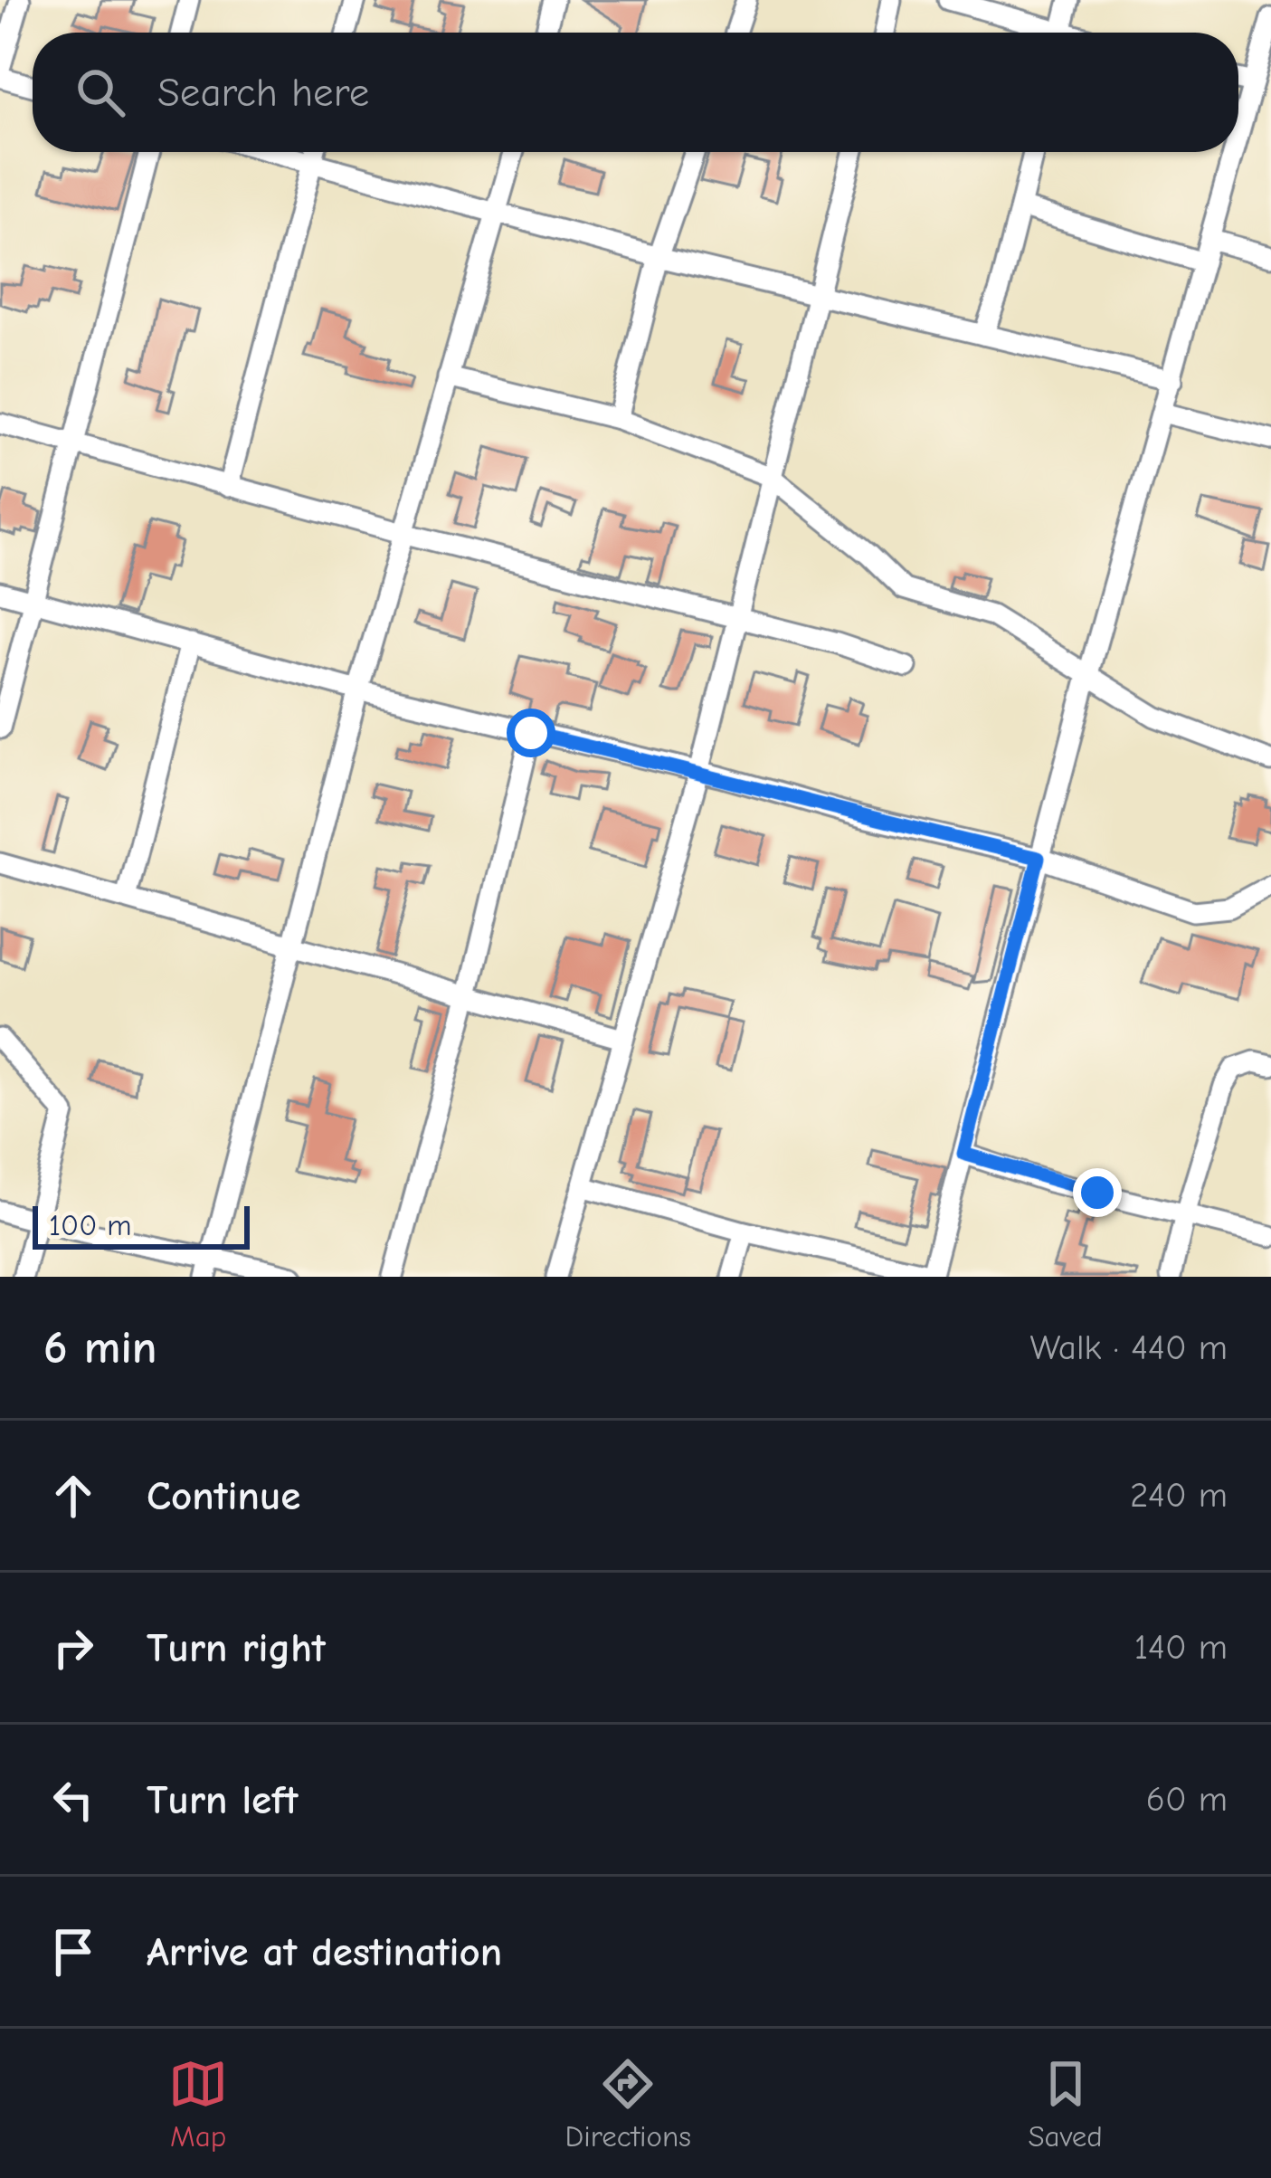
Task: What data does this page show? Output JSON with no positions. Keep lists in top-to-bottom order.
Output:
{
  "scale_bar": "100 m",
  "page": {
    "search": "Search here",
    "scale": "100 m",
    "heading": ["6 min", "Walk · 440 m"],
    "list": [
      ["Continue", "240 m"],
      ["Turn right", "140 m"],
      ["Turn left", "60 m"],
      "Arrive at destination"
    ],
    "nav": ["Map", "Directions", "Saved"]
  }
}
